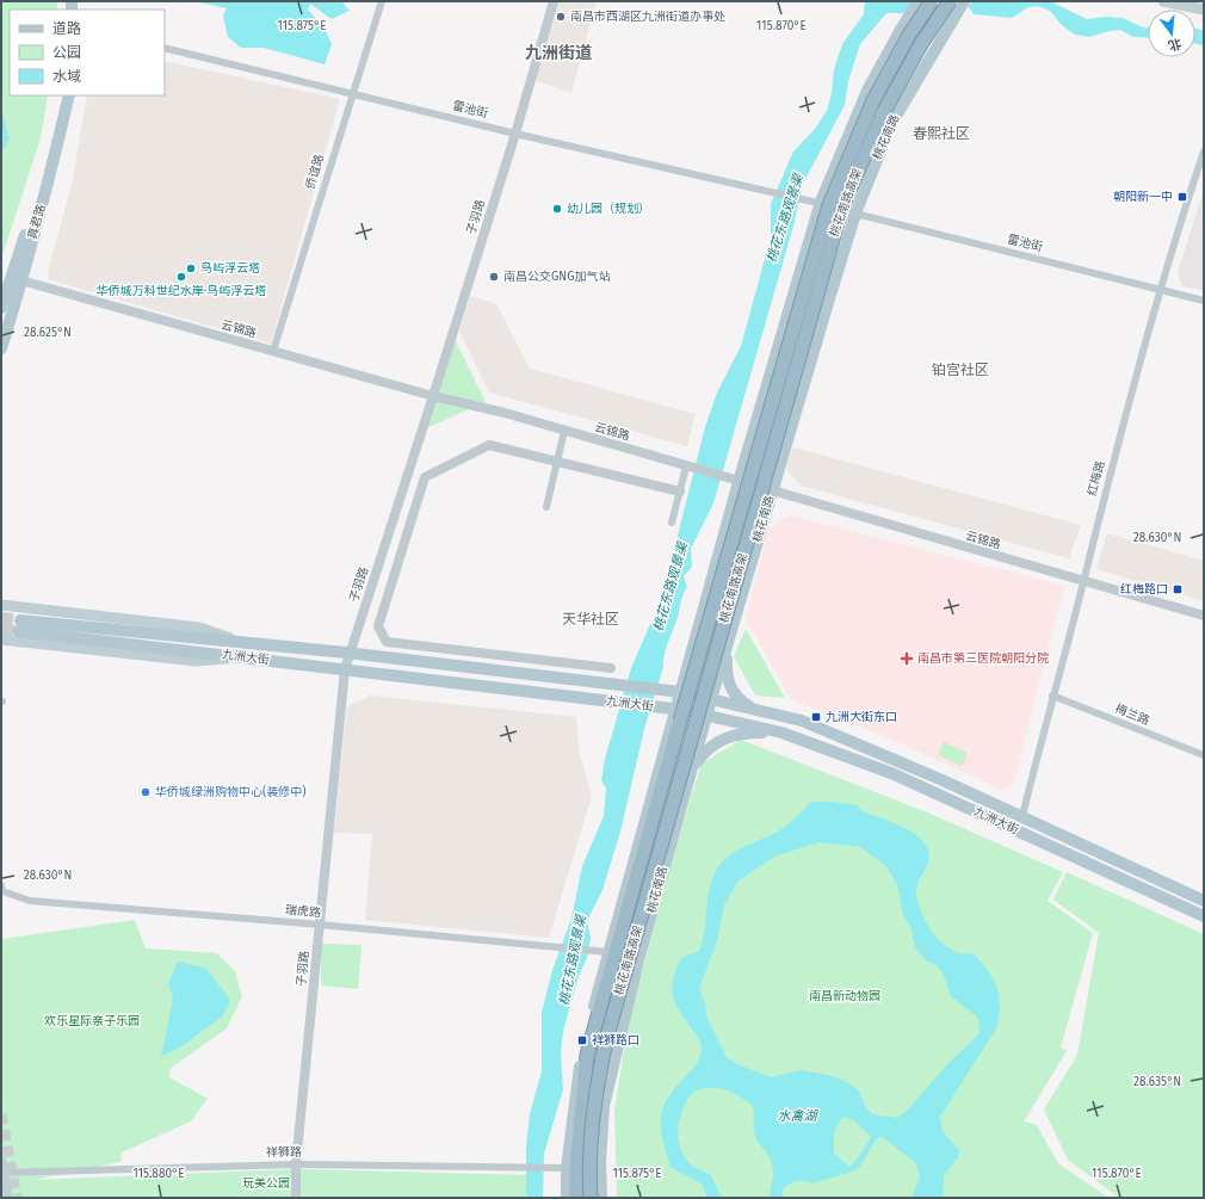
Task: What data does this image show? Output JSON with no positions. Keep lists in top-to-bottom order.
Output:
{
  "streets": {
    "highway": ["桃花南路高架"],
    "main road": ["桃花南路", "真君路", "九洲大街"],
    "street": [
      "雷池街",
      "侨谊路",
      "子羽路",
      "云锦路",
      "红梅路",
      "梅兰路",
      "瑞虎路",
      "祥狮路"
    ]
  },
  "crossings": [
    ["雷池街", "桃花南路"],
    ["雷池街", "侨谊路"],
    ["雷池街", "桃花南路高架"],
    ["雷池街", "子羽路"],
    ["雷池街", "红梅路"],
    ["桃花南路", "云锦路"],
    ["桃花南路", "九洲大街"],
    ["侨谊路", "云锦路"],
    ["子羽路", "云锦路"],
    ["子羽路", "九洲大街"],
    ["子羽路", "瑞虎路"],
    ["子羽路", "祥狮路"],
    ["真君路", "云锦路"],
    ["云锦路", "红梅路"],
    ["红梅路", "九洲大街"],
    ["红梅路", "梅兰路"]
  ],
  "districts": [
    "九洲街道",
    "春熙社区",
    "铂宫社区",
    "天华社区"
  ],
  "water": ["桃花东路观景渠", "水禽湖"],
  "parks": ["南昌新动物园", "欢乐星际亲子乐园", "玩美公园"],
  "places": {
    "other": [
      "南昌市西湖区九洲街道办事处",
      "幼儿园（规划）",
      "鸟屿浮云塔",
      "华侨城万科世纪水岸·鸟屿浮云塔",
      "南昌公交GNG加气站",
      "华侨城绿洲购物中心(装修中)"
    ],
    "transit": [
      "朝阳新一中",
      "红梅路口",
      "九洲大街东口",
      "祥狮路口"
    ],
    "health": ["南昌市第三医院朝阳分院"]
  },
  "legend": ["道路", "公园", "水域"],
  "north": "bottom",
  "coordinates": [
    "115.875°E",
    "115.870°E",
    "28.625°N",
    "28.630°N",
    "28.635°N",
    "115.880°E"
  ]
}
